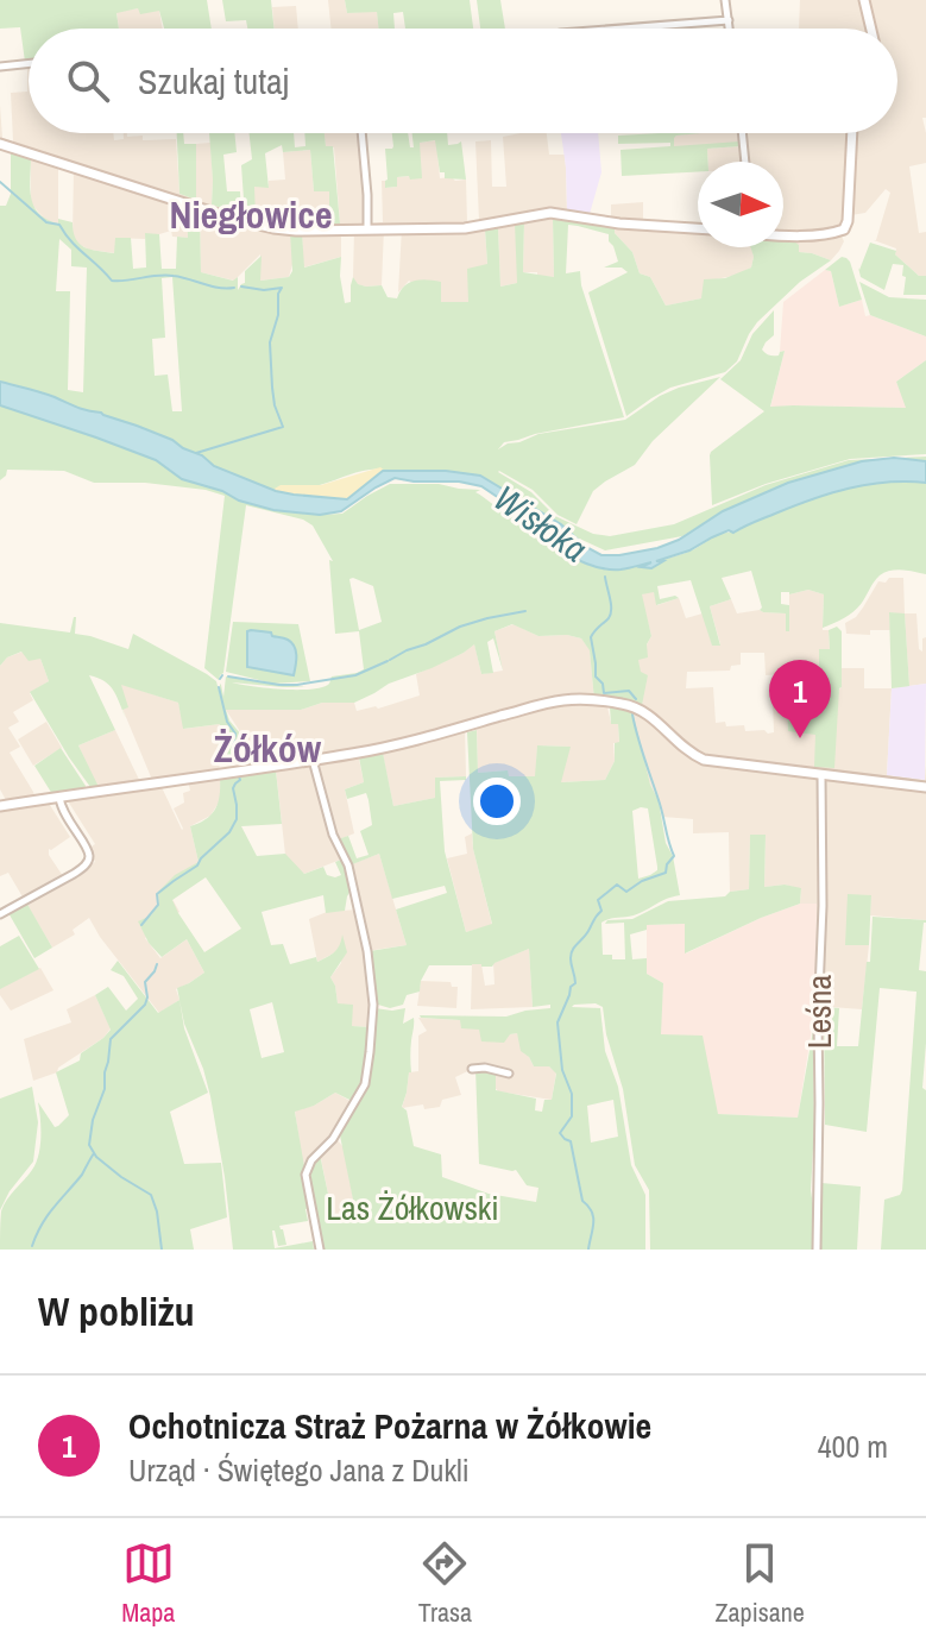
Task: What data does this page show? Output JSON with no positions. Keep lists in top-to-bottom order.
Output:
{
  "streets": {
    "street": ["Leśna"]
  },
  "districts": ["Niegłowice", "Żółków"],
  "water": ["Wisłoka"],
  "parks": ["Las Żółkowski"],
  "north": "right",
  "page": {
    "search": "Szukaj tutaj",
    "pins": "1",
    "heading": "W pobliżu",
    "list": [
      {
        "mark": "1",
        "name": "Ochotnicza Straż Pożarna w Żółkowie",
        "note": "Urząd · Świętego Jana z Dukli",
        "value": "400 m"
      }
    ],
    "nav": ["Mapa", "Trasa", "Zapisane"]
  }
}
